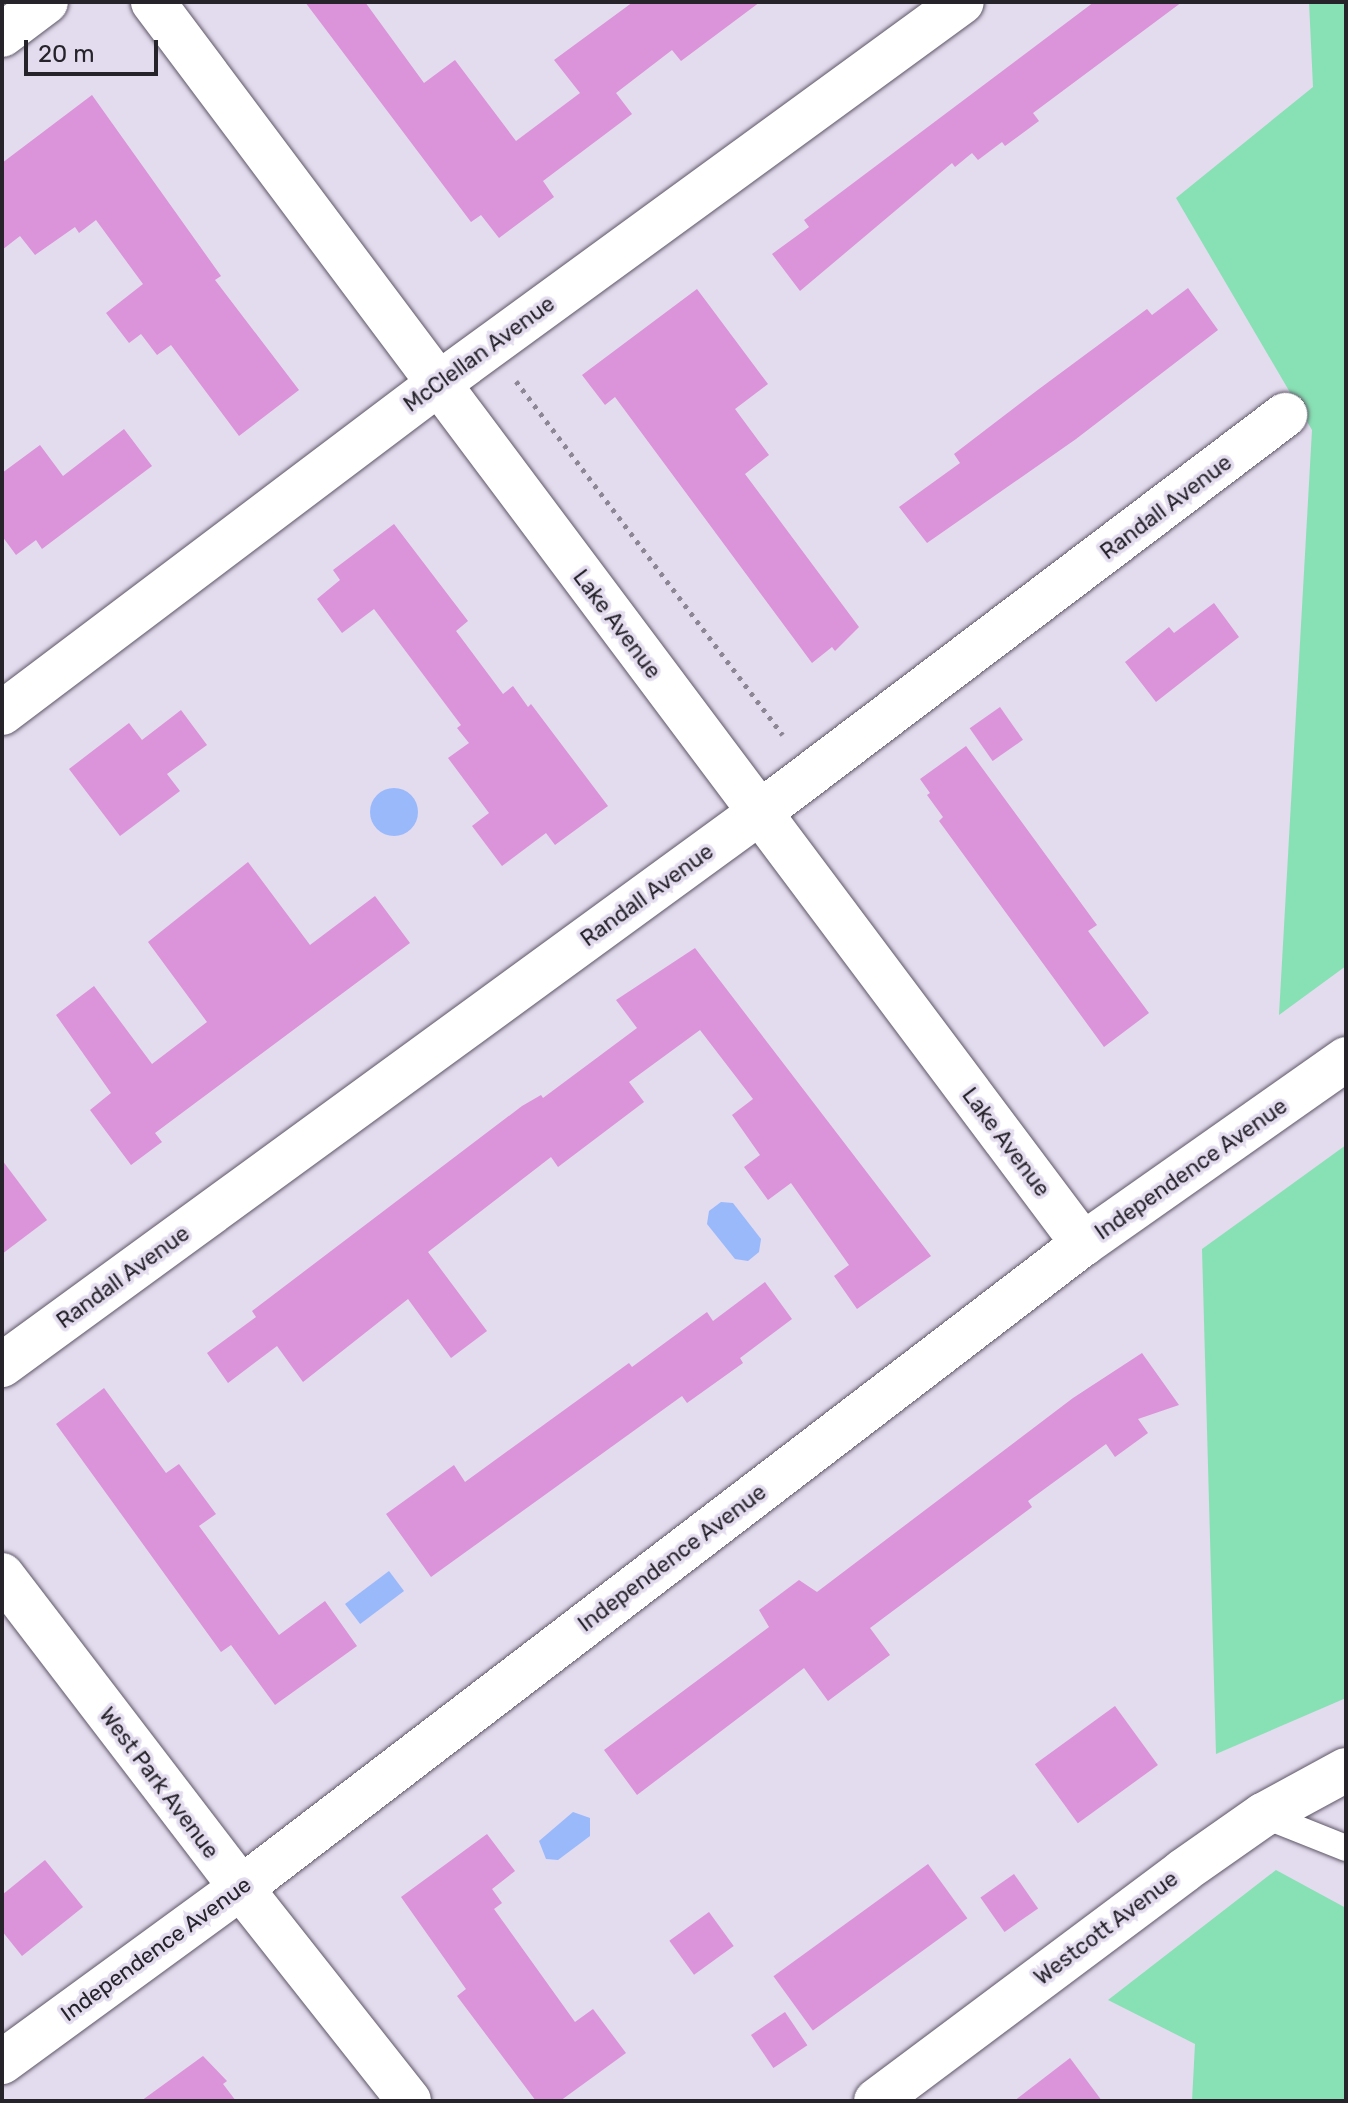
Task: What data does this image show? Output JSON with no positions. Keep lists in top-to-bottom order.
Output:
{
  "streets": {
    "street": [
      "McClellan Avenue",
      "Randall Avenue",
      "Lake Avenue",
      "Independence Avenue",
      "West Park Avenue",
      "Westcott Avenue"
    ]
  },
  "crossings": [
    ["McClellan Avenue", "Lake Avenue"],
    ["Randall Avenue", "Lake Avenue"],
    ["Lake Avenue", "Independence Avenue"],
    ["Independence Avenue", "West Park Avenue"]
  ],
  "scale_bar": "20 m"
}
